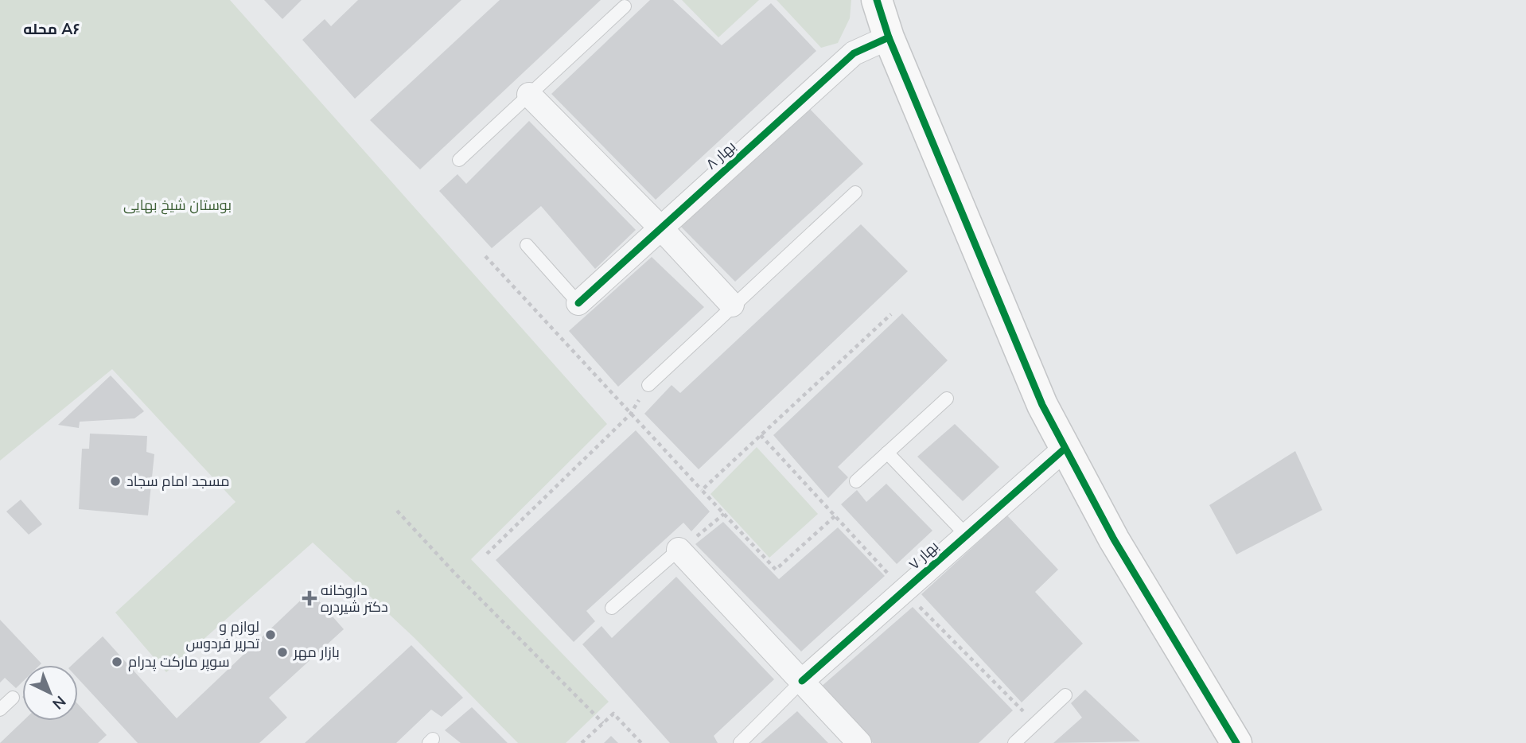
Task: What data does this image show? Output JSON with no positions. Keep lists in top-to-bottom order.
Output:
{
  "streets": {
    "street": ["بهار ۸", "بهار ۷"]
  },
  "districts": ["محله A۶"],
  "parks": ["بوستان شیخ بهایی"],
  "places": {
    "other": [
      "مسجد امام سجاد",
      "لوازم و تحریر فردوس",
      "بازار مهر",
      "سوپر مارکت پدرام"
    ],
    "health": ["داروخانه دکتر شیردره"]
  },
  "north": "bottom right"
}
